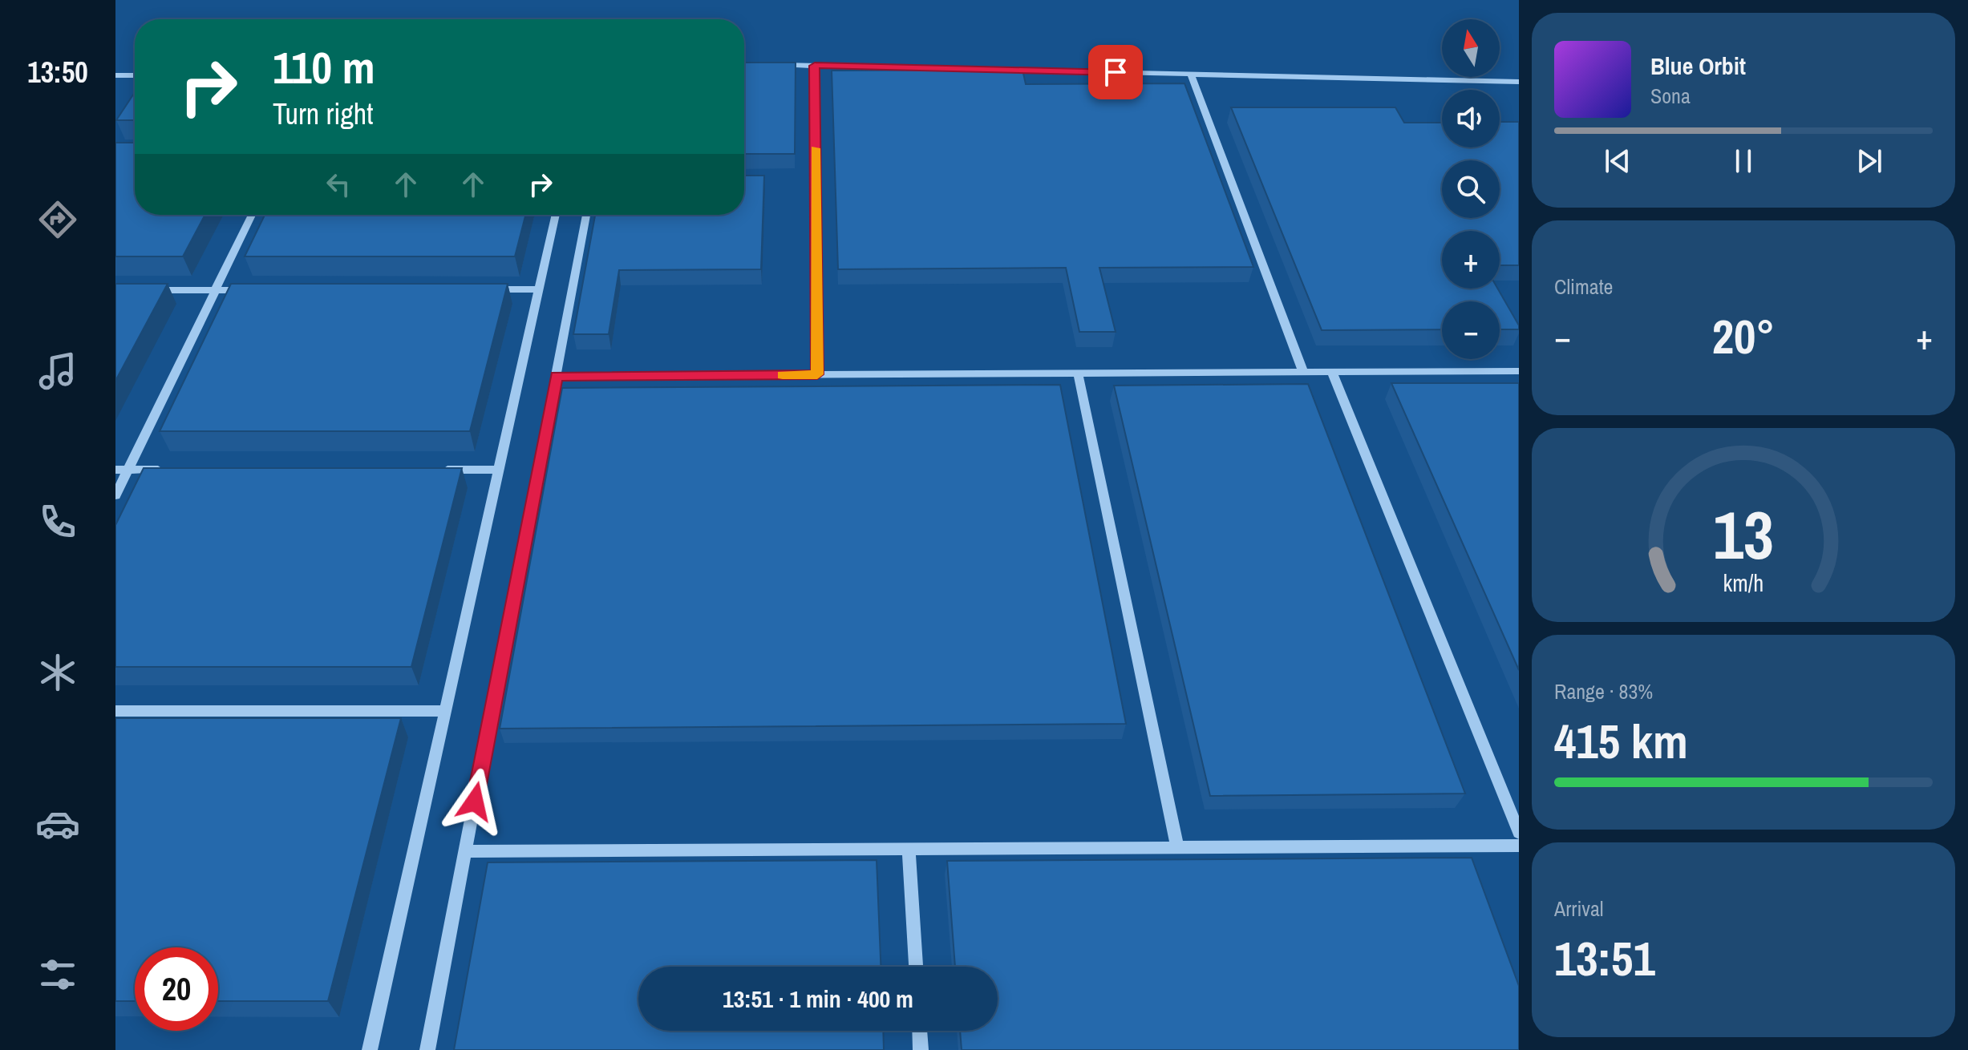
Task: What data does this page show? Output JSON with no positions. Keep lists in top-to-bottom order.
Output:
{
  "north": "top",
  "page": {
    "tabs": "13:50",
    "map_buttons": ["+", "−"],
    "turn": ["110 m", "Turn right"],
    "song": ["Blue Orbit", "Sona"],
    "tile": [
      "Climate",
      ["Range · 83%", "415 km"],
      ["Arrival", "13:51"]
    ],
    "heat": ["−", "20°", "+"],
    "limit": "20",
    "trip": "13:51 · 1 min · 400 m",
    "gauge": ["13", "km/h"]
  }
}
